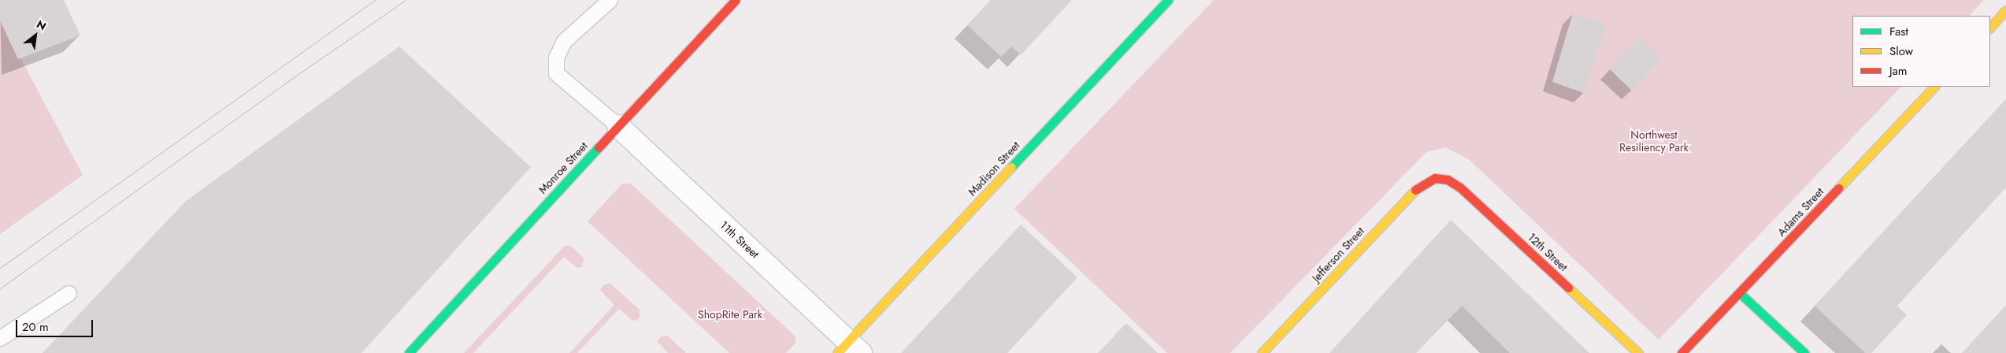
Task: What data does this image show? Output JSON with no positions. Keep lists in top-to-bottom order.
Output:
{
  "streets": {
    "street": [
      "Monroe Street",
      "Madison Street",
      "Adams Street",
      "11th Street",
      "12th Street",
      "Jefferson Street"
    ]
  },
  "crossings": [
    ["Monroe Street", "11th Street"],
    ["Madison Street", "11th Street"],
    ["12th Street", "Jefferson Street"]
  ],
  "parks": ["Northwest Resiliency Park", "ShopRite Park"],
  "legend": ["Fast", "Slow", "Jam"],
  "scale_bar": "20 m",
  "north": "top right"
}
